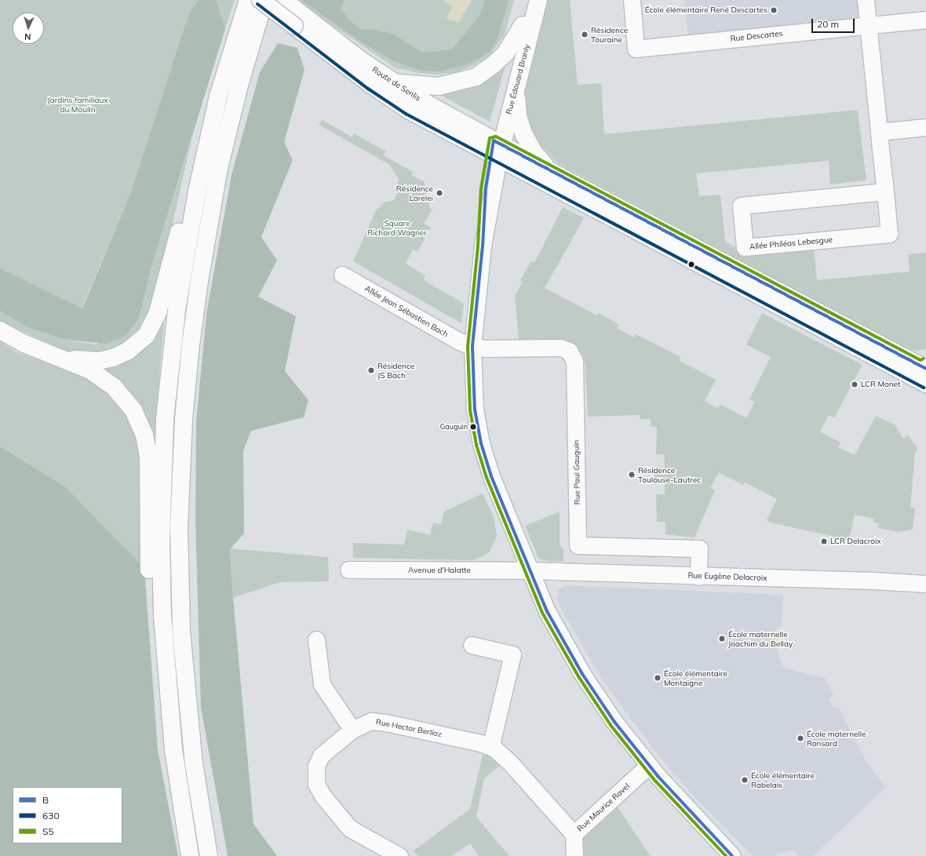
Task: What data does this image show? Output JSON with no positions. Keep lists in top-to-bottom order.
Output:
{
  "streets": {
    "main road": ["Rue Édouard Branly", "Route de Senlis"],
    "street": [
      "Rue Descartes",
      "Allée Philéas Lebesgue",
      "Allée Jean Sébastien Bach",
      "Rue Paul Gauguin",
      "Avenue d'Halatte",
      "Rue Eugène Delacroix",
      "Rue Hector Berlioz",
      "Rue Maurice Ravel"
    ]
  },
  "crossings": [
    ["Rue Descartes", "Allée Philéas Lebesgue"],
    ["Rue Édouard Branly", "Route de Senlis"],
    ["Allée Jean Sébastien Bach", "Rue Paul Gauguin"],
    ["Rue Paul Gauguin", "Rue Eugène Delacroix"],
    ["Avenue d'Halatte", "Rue Eugène Delacroix"],
    ["Rue Hector Berlioz", "Rue Maurice Ravel"]
  ],
  "parks": ["Jardins familiaux du Moulin", "Square Richard Wagner"],
  "places": [
    "École élémentaire René Descartes",
    "Résidence Touraine",
    "Résidence Lorelei",
    "Résidence JS Bach",
    "LCR Monet",
    "Gauguin",
    "Résidence Toulouse-Lautrec",
    "LCR Delacroix",
    "École maternelle Joachim du Bellay",
    "École élémentaire Montaigne",
    "École maternelle Ronsard",
    "École élémentaire Rabelais"
  ],
  "lines": ["transit line 630", "transit line S5", "transit line B"],
  "legend": ["B", "630", "S5"],
  "scale_bar": "20 m",
  "north": "bottom"
}
